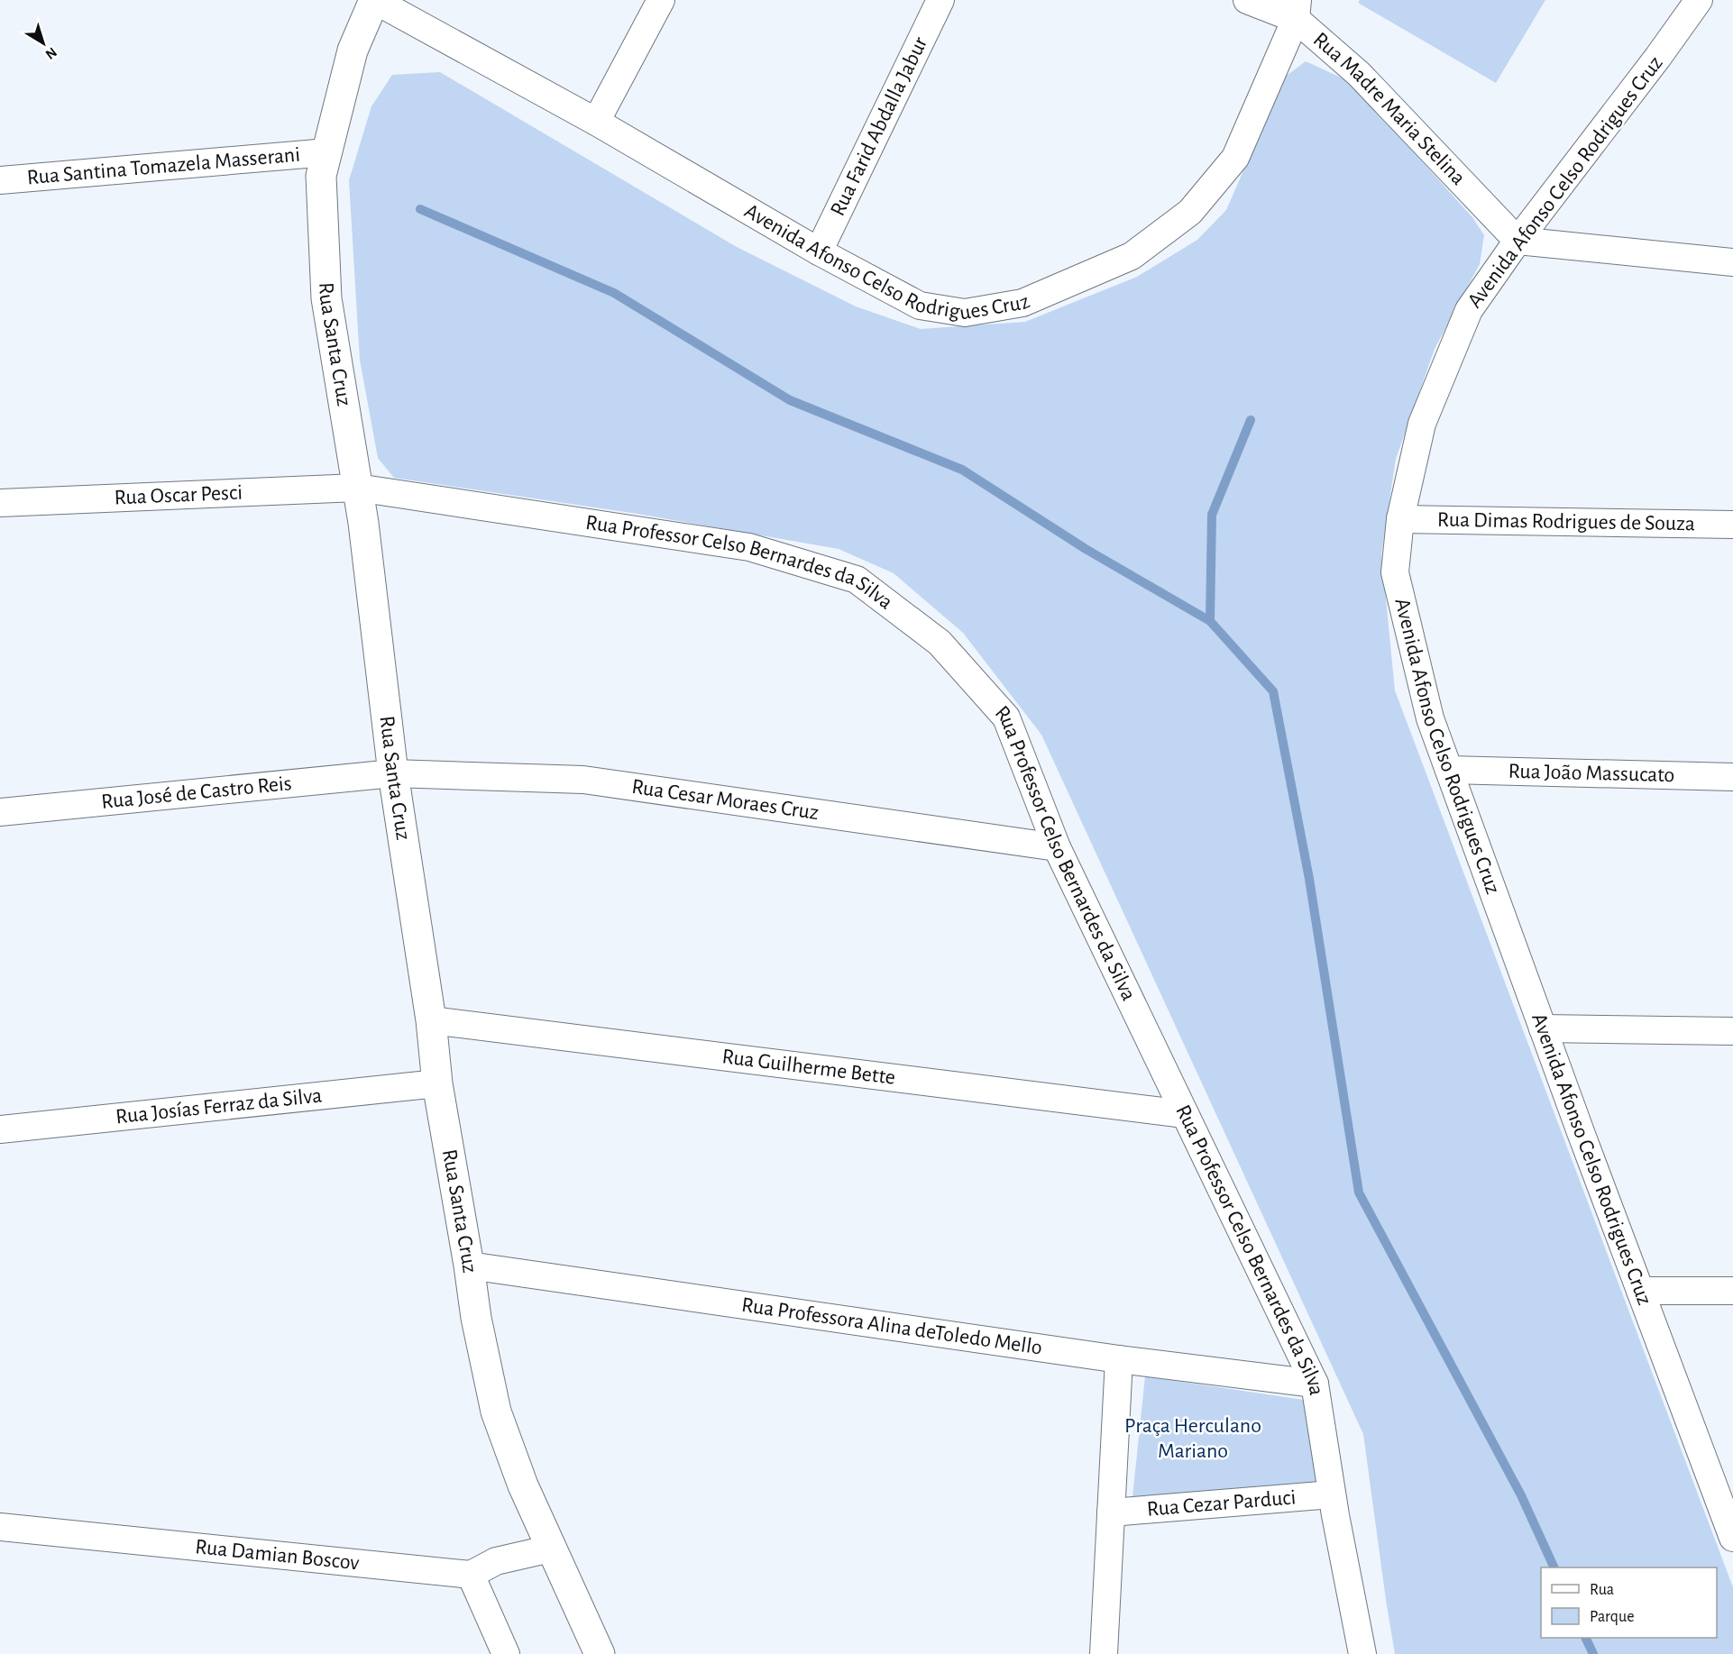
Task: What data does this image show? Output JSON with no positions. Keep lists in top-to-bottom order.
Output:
{
  "streets": {
    "street": [
      "Rua Madre Maria Stelina",
      "Rua Farid Abdalla Jabur",
      "Rua Santina Tomazela Masserani",
      "Avenida Afonso Celso Rodrigues Cruz",
      "Rua Santa Cruz",
      "Rua Oscar Pesci",
      "Rua Dimas Rodrigues de Souza",
      "Rua Professor Celso Bernardes da Silva",
      "Rua João Massucato",
      "Rua José de Castro Reis",
      "Rua Cesar Moraes Cruz",
      "Rua Guilherme Bette",
      "Rua Josías Ferraz da Silva",
      "Rua Professora Alina deToledo Mello",
      "Rua Cezar Parduci",
      "Rua Damian Boscov"
    ]
  },
  "crossings": [
    ["Rua Madre Maria Stelina", "Avenida Afonso Celso Rodrigues Cruz"],
    ["Rua Farid Abdalla Jabur", "Avenida Afonso Celso Rodrigues Cruz"],
    ["Rua Santina Tomazela Masserani", "Rua Santa Cruz"],
    ["Avenida Afonso Celso Rodrigues Cruz", "Rua Santa Cruz"],
    ["Avenida Afonso Celso Rodrigues Cruz", "Rua Dimas Rodrigues de Souza"],
    ["Avenida Afonso Celso Rodrigues Cruz", "Rua João Massucato"],
    ["Rua Santa Cruz", "Rua Oscar Pesci"],
    ["Rua Santa Cruz", "Rua Professor Celso Bernardes da Silva"],
    ["Rua Santa Cruz", "Rua José de Castro Reis"],
    ["Rua Santa Cruz", "Rua Cesar Moraes Cruz"],
    ["Rua Santa Cruz", "Rua Guilherme Bette"],
    ["Rua Santa Cruz", "Rua Josías Ferraz da Silva"],
    ["Rua Santa Cruz", "Rua Professora Alina deToledo Mello"],
    ["Rua Oscar Pesci", "Rua Professor Celso Bernardes da Silva"],
    ["Rua Professor Celso Bernardes da Silva", "Rua Cesar Moraes Cruz"],
    ["Rua Professor Celso Bernardes da Silva", "Rua Guilherme Bette"],
    ["Rua Professor Celso Bernardes da Silva", "Rua Professora Alina deToledo Mello"],
    ["Rua Professor Celso Bernardes da Silva", "Rua Cezar Parduci"],
    ["Rua José de Castro Reis", "Rua Cesar Moraes Cruz"]
  ],
  "parks": ["Praça Herculano Mariano"],
  "legend": ["Rua", "Parque"],
  "north": "bottom right"
}
